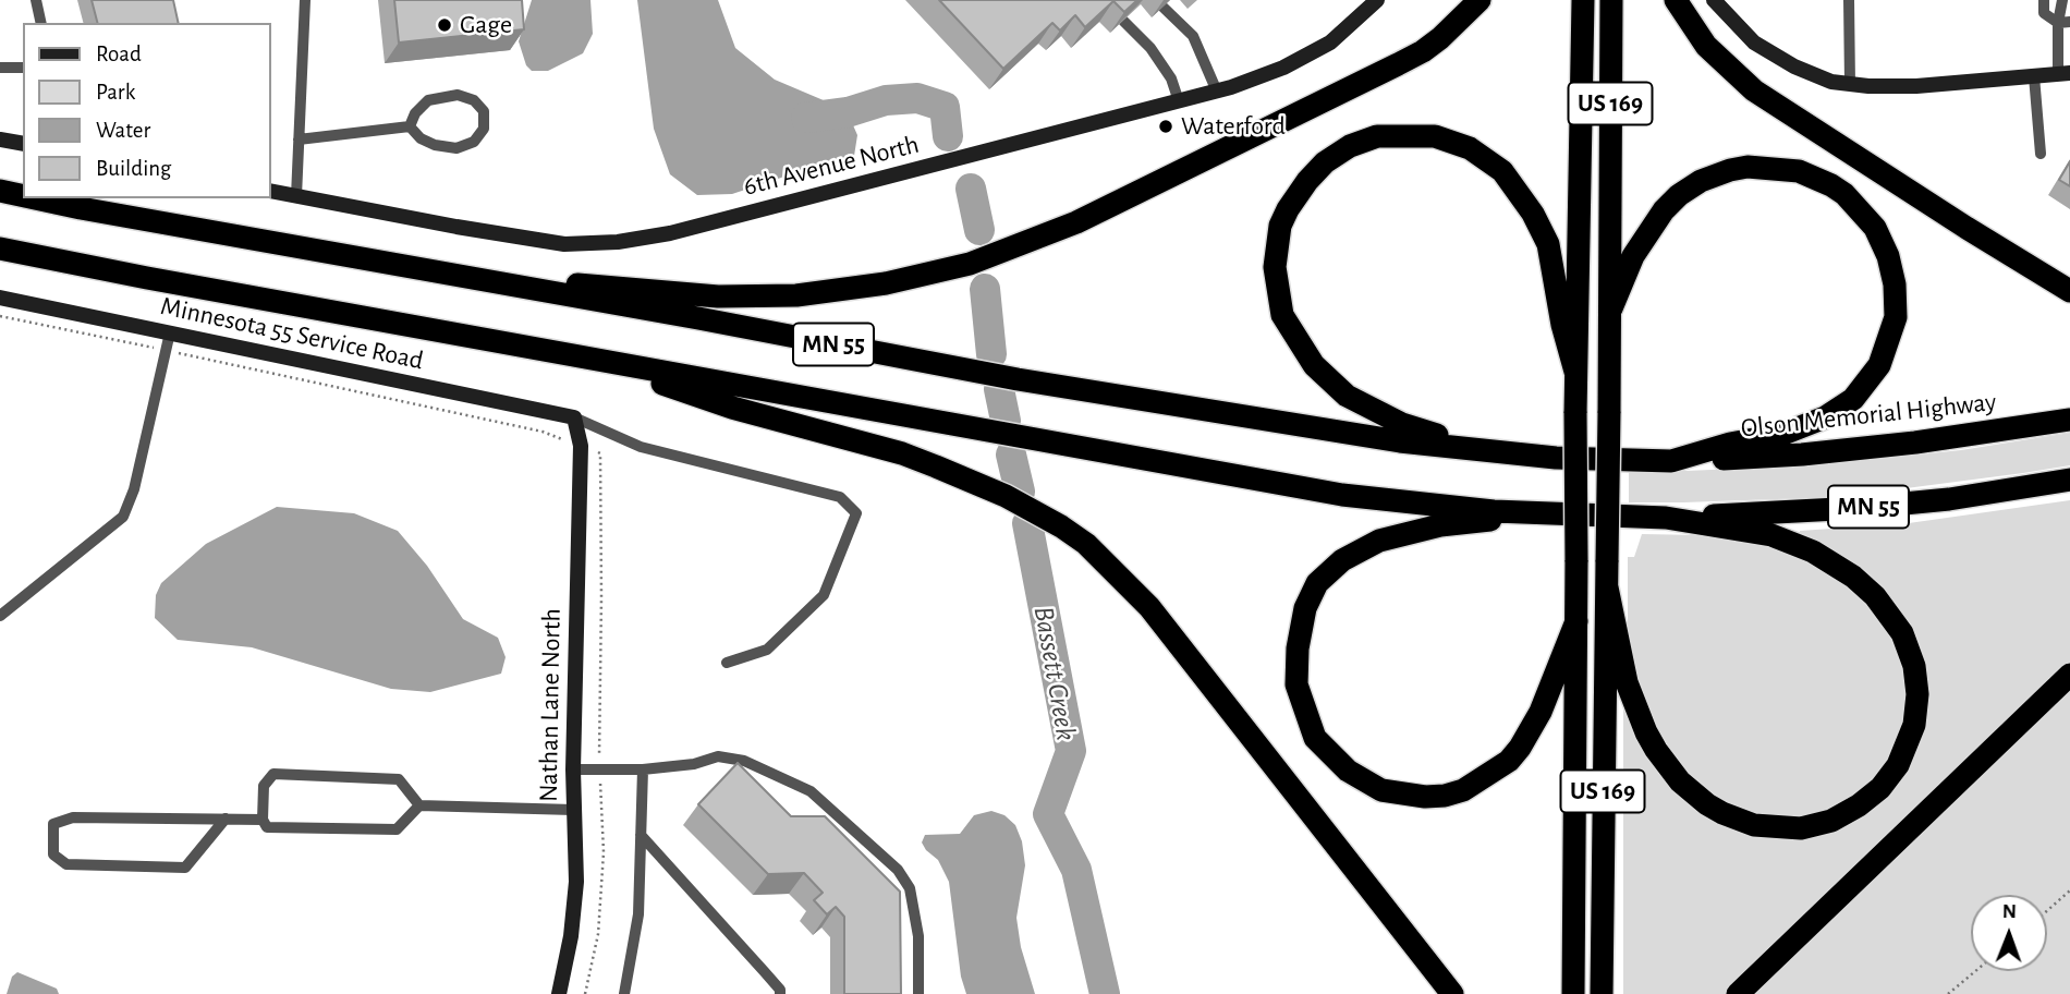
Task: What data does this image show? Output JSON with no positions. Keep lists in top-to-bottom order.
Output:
{
  "streets": {
    "highway": ["US 169", "MN 55", "Olson Memorial Highway"],
    "street": ["6th Avenue North", "Minnesota 55 Service Road", "Nathan Lane North"]
  },
  "crossings": [
    ["Minnesota 55 Service Road", "Nathan Lane North"],
    ["MN 55", "Olson Memorial Highway"]
  ],
  "water": ["Bassett Creek"],
  "places": ["Gage", "Waterford"],
  "legend": [
    "Road",
    "Park",
    "Water",
    "Building"
  ],
  "north": "top"
}
